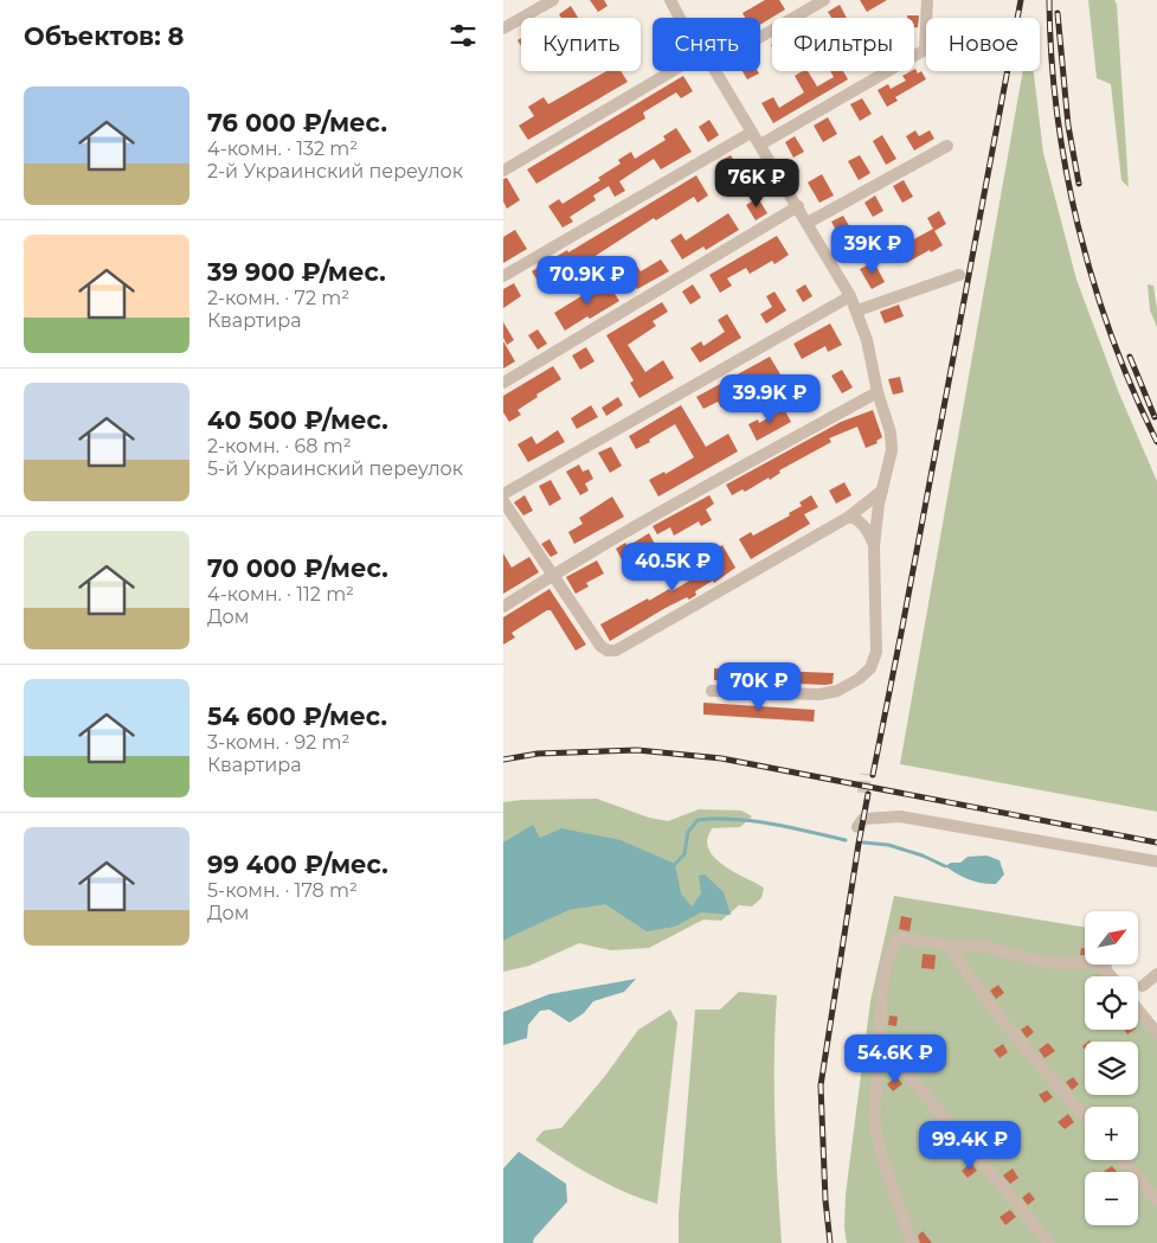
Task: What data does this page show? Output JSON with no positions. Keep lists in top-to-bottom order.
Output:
{
  "north": "top right",
  "page": {
    "heading": "Объектов: 8",
    "chip": [
      "Купить",
      "Снять",
      "Фильтры",
      "Новое"
    ],
    "list": [
      {
        "name": "76 000 ₽/мес.",
        "note": "4-комн. · 132 m² · 2-й Украинский переулок"
      },
      {
        "name": "39 900 ₽/мес.",
        "note": "2-комн. · 72 m² · Квартира"
      },
      {
        "name": "40 500 ₽/мес.",
        "note": "2-комн. · 68 m² · 5-й Украинский переулок"
      },
      {
        "name": "70 000 ₽/мес.",
        "note": "4-комн. · 112 m² · Дом"
      },
      {
        "name": "54 600 ₽/мес.",
        "note": "3-комн. · 92 m² · Квартира"
      },
      {
        "name": "99 400 ₽/мес.",
        "note": "5-комн. · 178 m² · Дом"
      }
    ],
    "price": [
      "76K ₽",
      "39K ₽",
      "70.9K ₽",
      "39.9K ₽",
      "40.5K ₽",
      "70K ₽",
      "54.6K ₽",
      "99.4K ₽"
    ],
    "map_buttons": ["+", "−"]
  }
}
